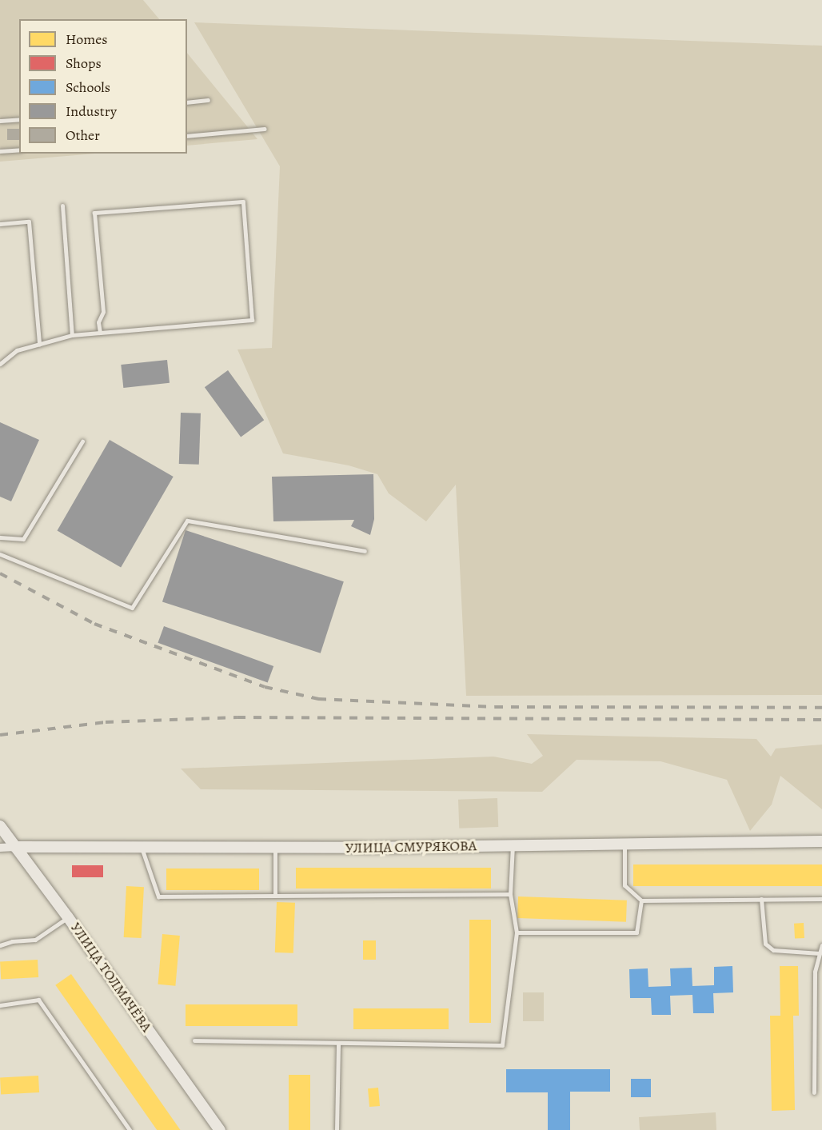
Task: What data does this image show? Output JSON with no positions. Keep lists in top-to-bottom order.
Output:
{
  "streets": {
    "street": ["УЛИЦА СМУРЯКОВА", "УЛИЦА ТОЛМАЧЁВА"]
  },
  "crossings": [
    ["УЛИЦА СМУРЯКОВА", "УЛИЦА ТОЛМАЧЁВА"]
  ],
  "legend": [
    "Homes",
    "Shops",
    "Schools",
    "Industry",
    "Other"
  ]
}
